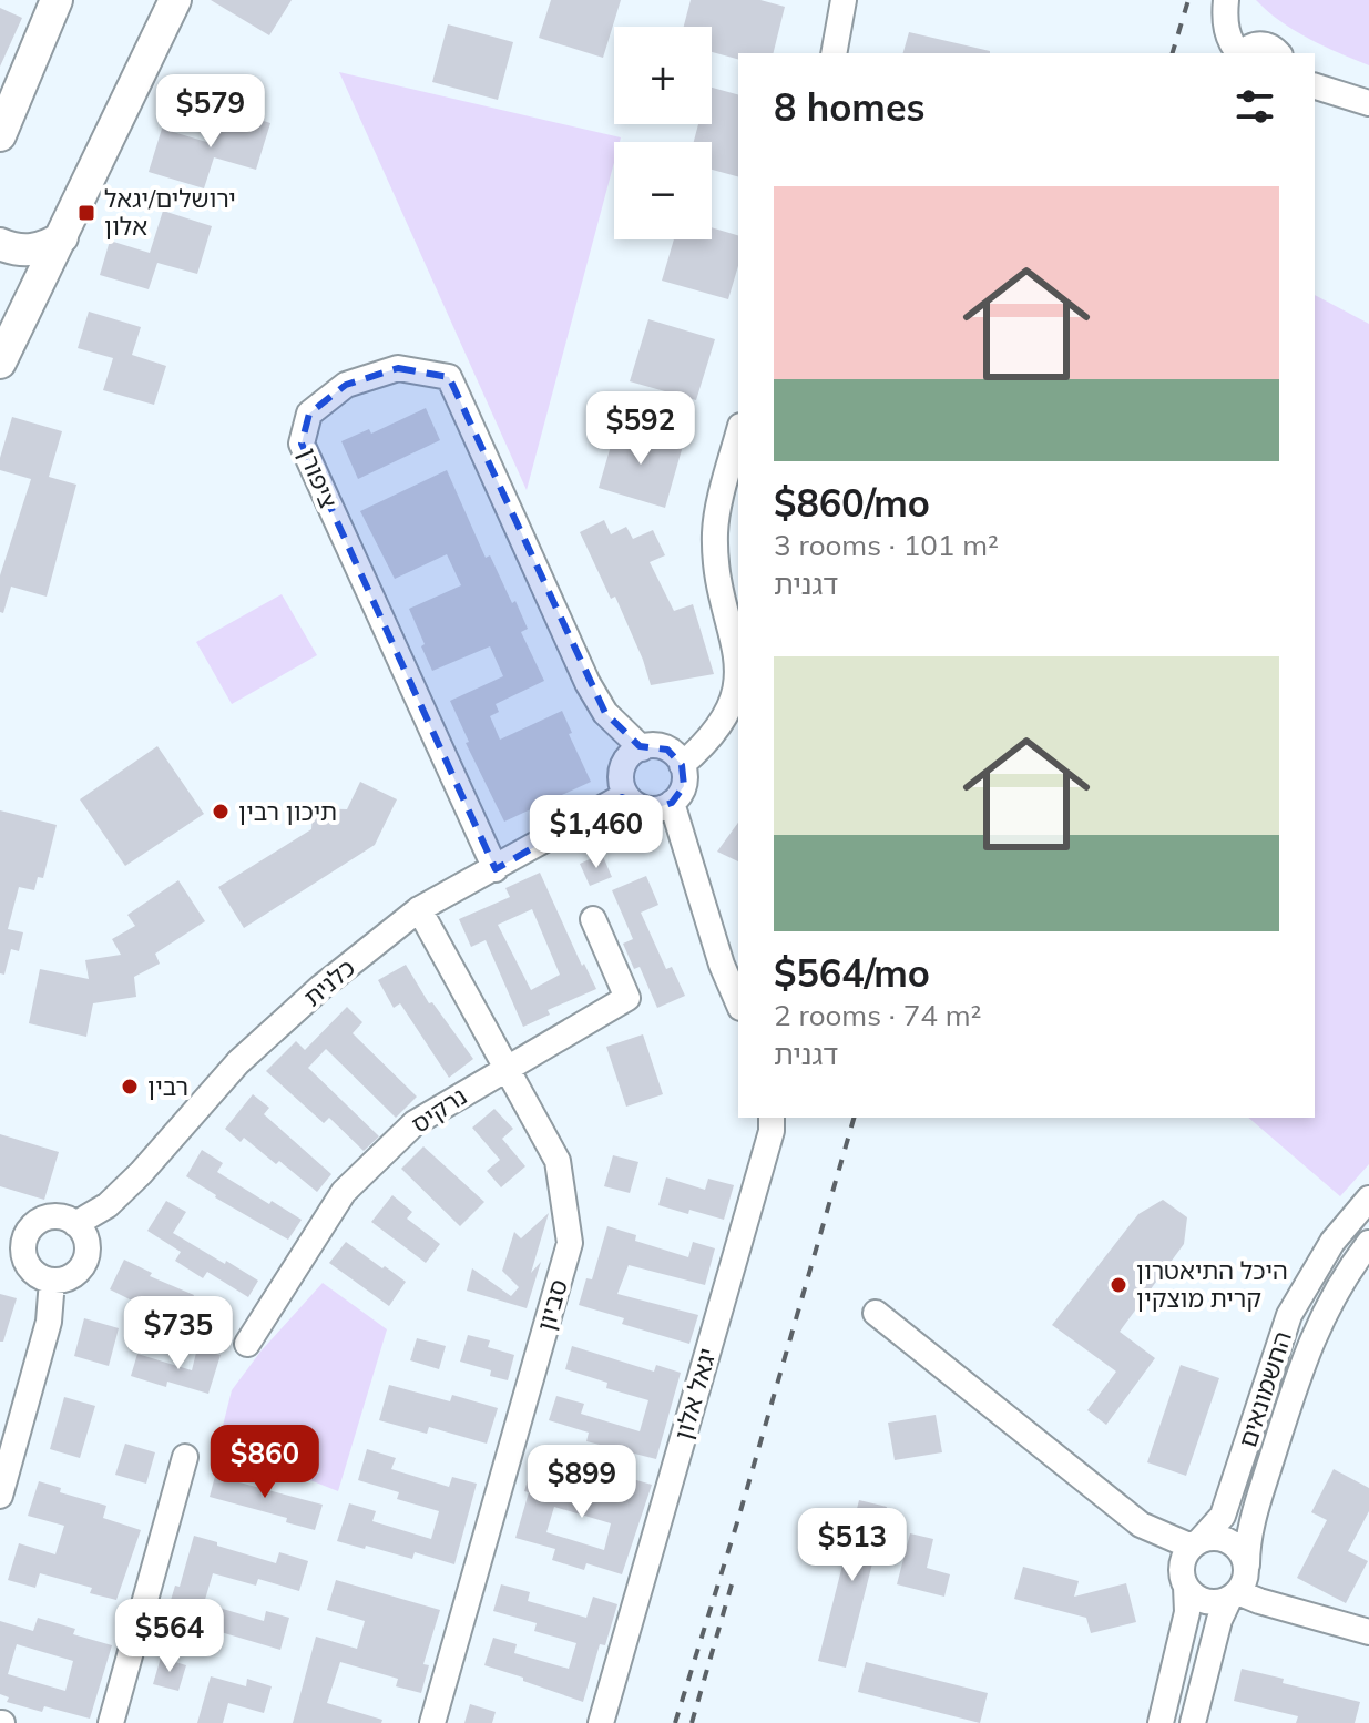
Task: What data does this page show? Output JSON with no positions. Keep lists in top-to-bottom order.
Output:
{
  "streets": {
    "street": [
      "ציפורן",
      "כלנית",
      "נרקיס",
      "סביון",
      "החשמונאים",
      "יגאל אלון"
    ]
  },
  "crossings": [
    ["ציפורן", "כלנית"],
    ["כלנית", "סביון"],
    ["נרקיס", "סביון"]
  ],
  "places": {
    "transit": ["ירושלים/יגאל אלון"],
    "other": ["תיכון רבין", "רבין", "היכל התיאטרון קרית מוצקין"]
  },
  "page": {
    "map_buttons": ["+", "−"],
    "heading": "8 homes",
    "price": [
      "$579",
      "$592",
      "$1,460",
      "$735",
      "$860",
      "$899",
      "$513",
      "$564"
    ],
    "list": [
      {
        "name": "$860/mo",
        "note": "3 rooms · 101 m² · דגנית"
      },
      {
        "name": "$564/mo",
        "note": "2 rooms · 74 m² · דגנית"
      }
    ]
  }
}
